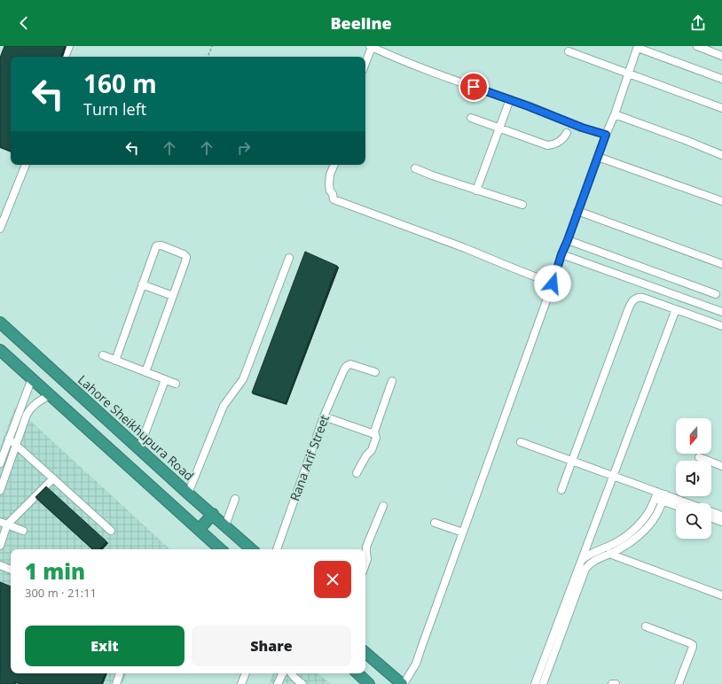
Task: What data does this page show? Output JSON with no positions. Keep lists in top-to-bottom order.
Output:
{
  "streets": {
    "highway": ["Lahore Sheikhupura Road"],
    "street": ["Rana Arif Street"]
  },
  "north": "bottom",
  "page": {
    "header": "Beeline",
    "turn": ["160 m", "Turn left"],
    "heading": ["1 min", "300 m · 21:11"],
    "buttons": ["Exit", "Share"]
  }
}
